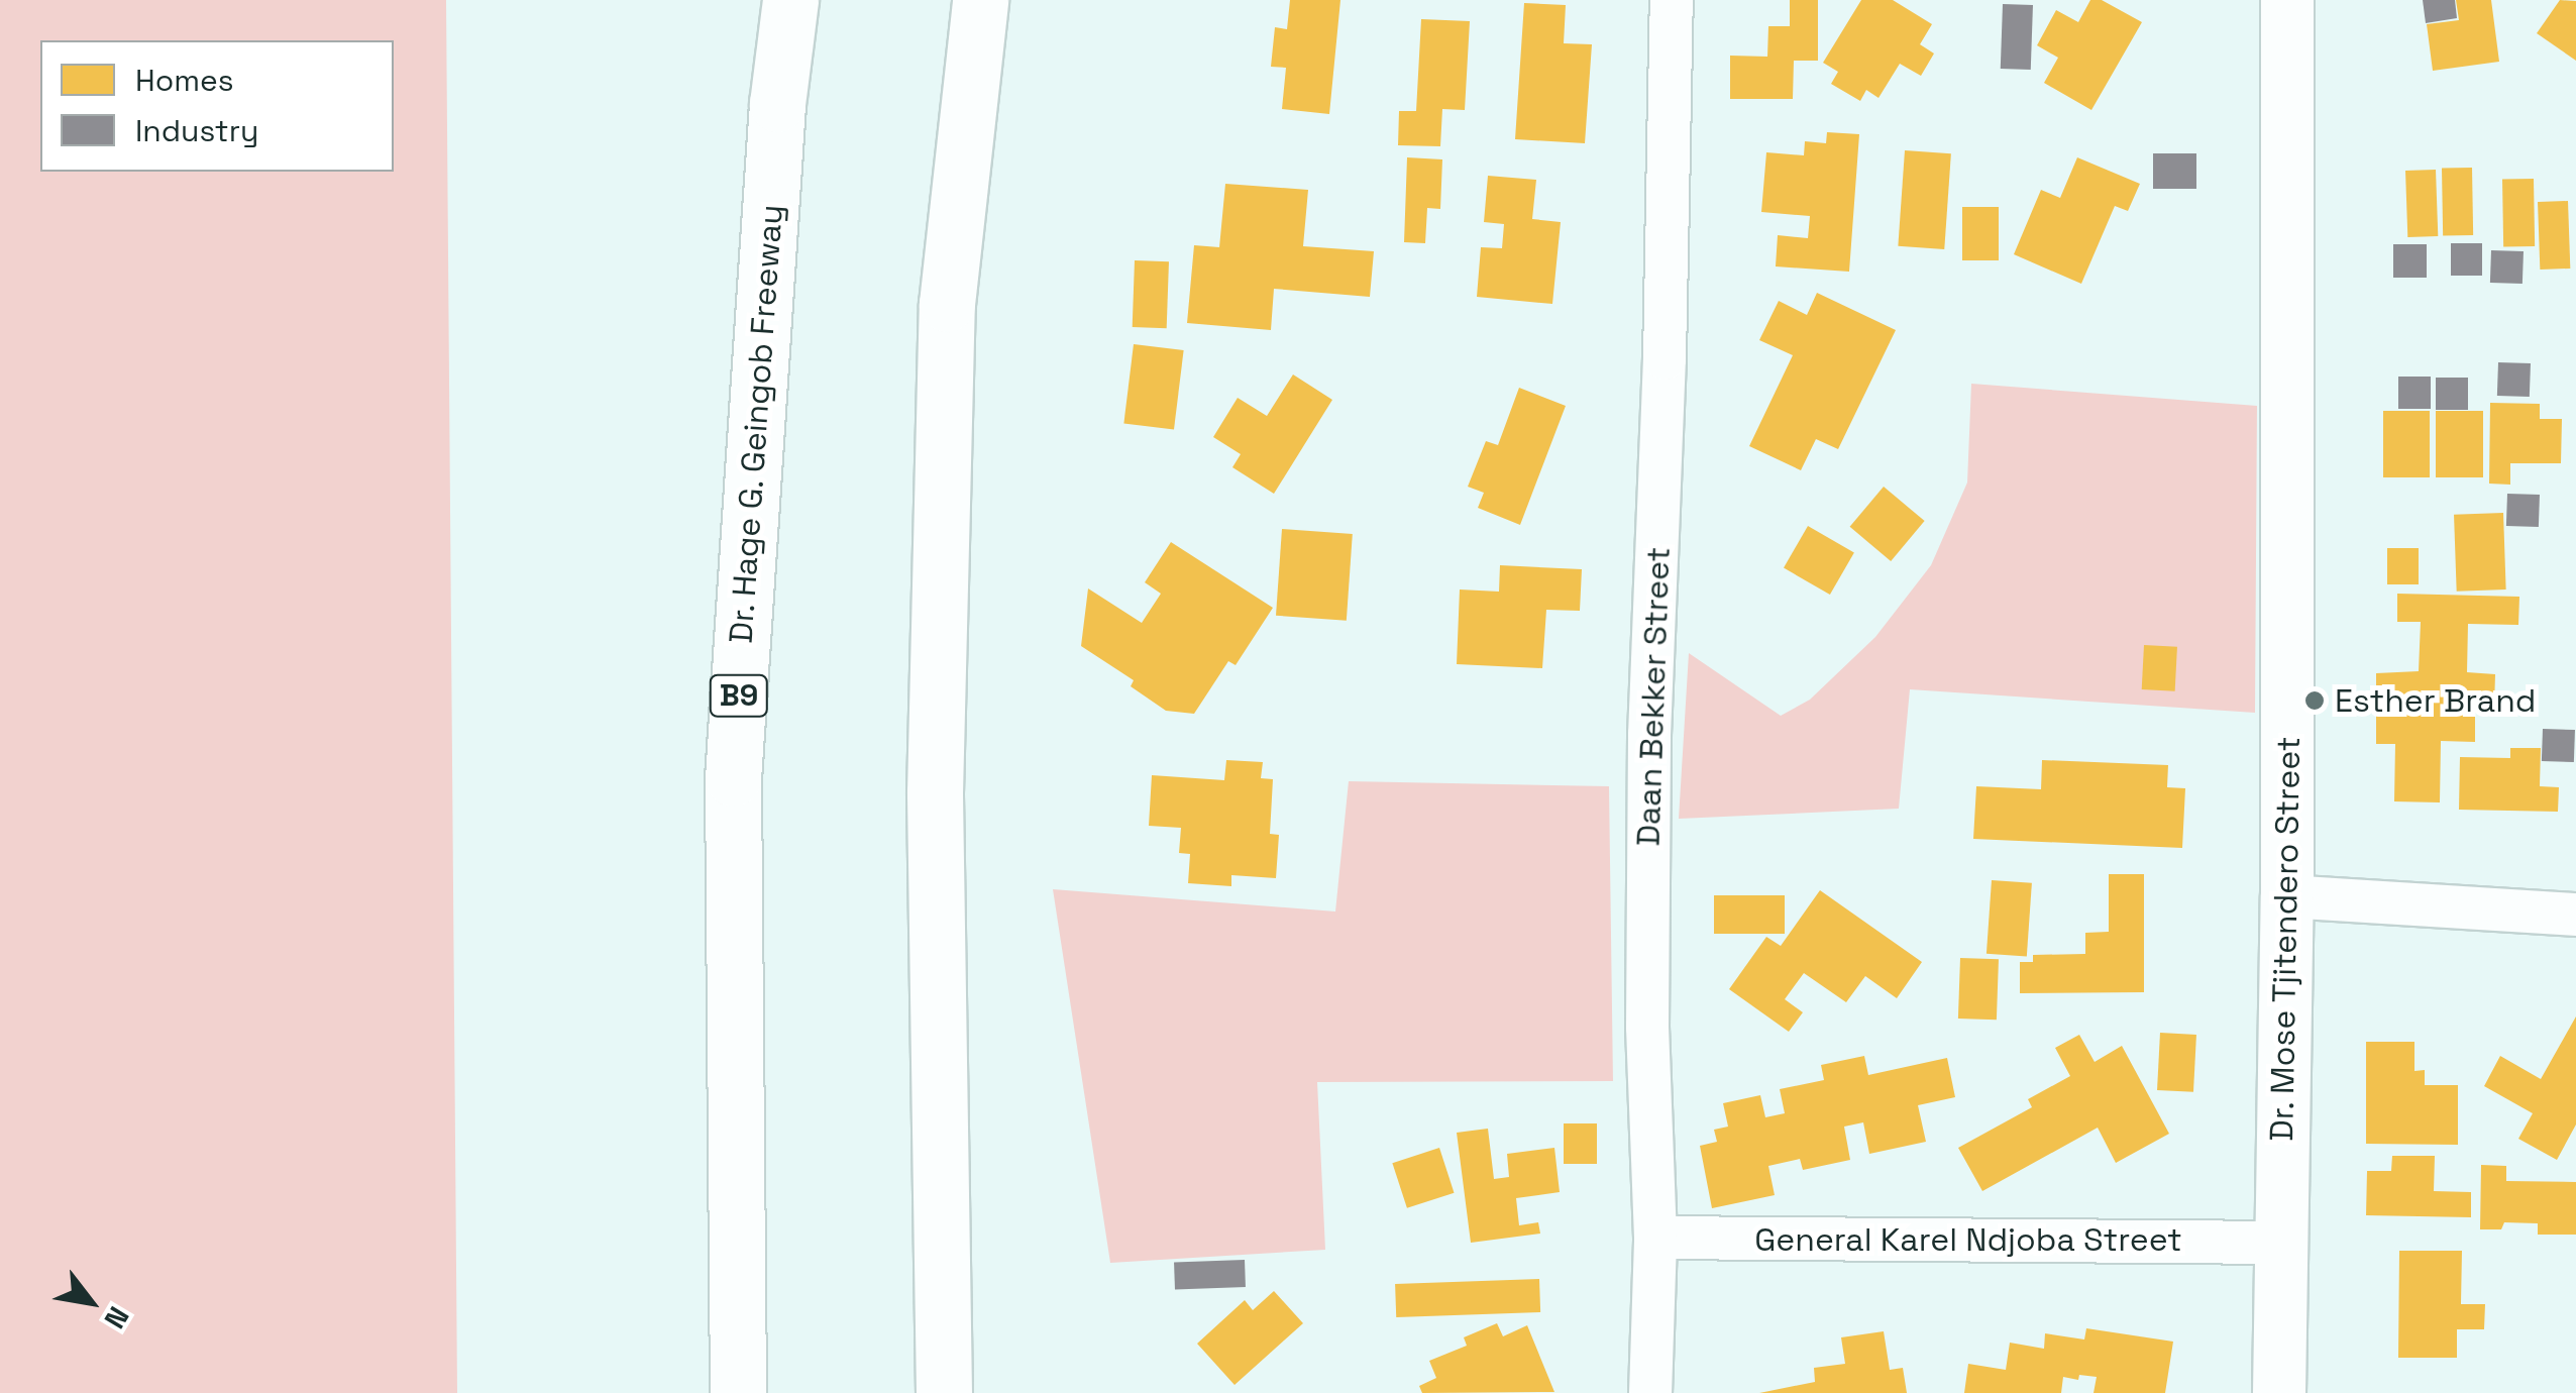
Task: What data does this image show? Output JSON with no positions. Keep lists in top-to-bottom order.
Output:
{
  "streets": {
    "highway": ["Dr. Hage G. Geingob Freeway", "B9"],
    "street": ["Daan Bekker Street", "Dr. Mose Tjitendero Street", "General Karel Ndjoba Street"]
  },
  "crossings": [
    ["Daan Bekker Street", "General Karel Ndjoba Street"],
    ["Dr. Mose Tjitendero Street", "General Karel Ndjoba Street"]
  ],
  "places": ["Esther Brand"],
  "legend": ["Homes", "Industry"],
  "north": "bottom right"
}
